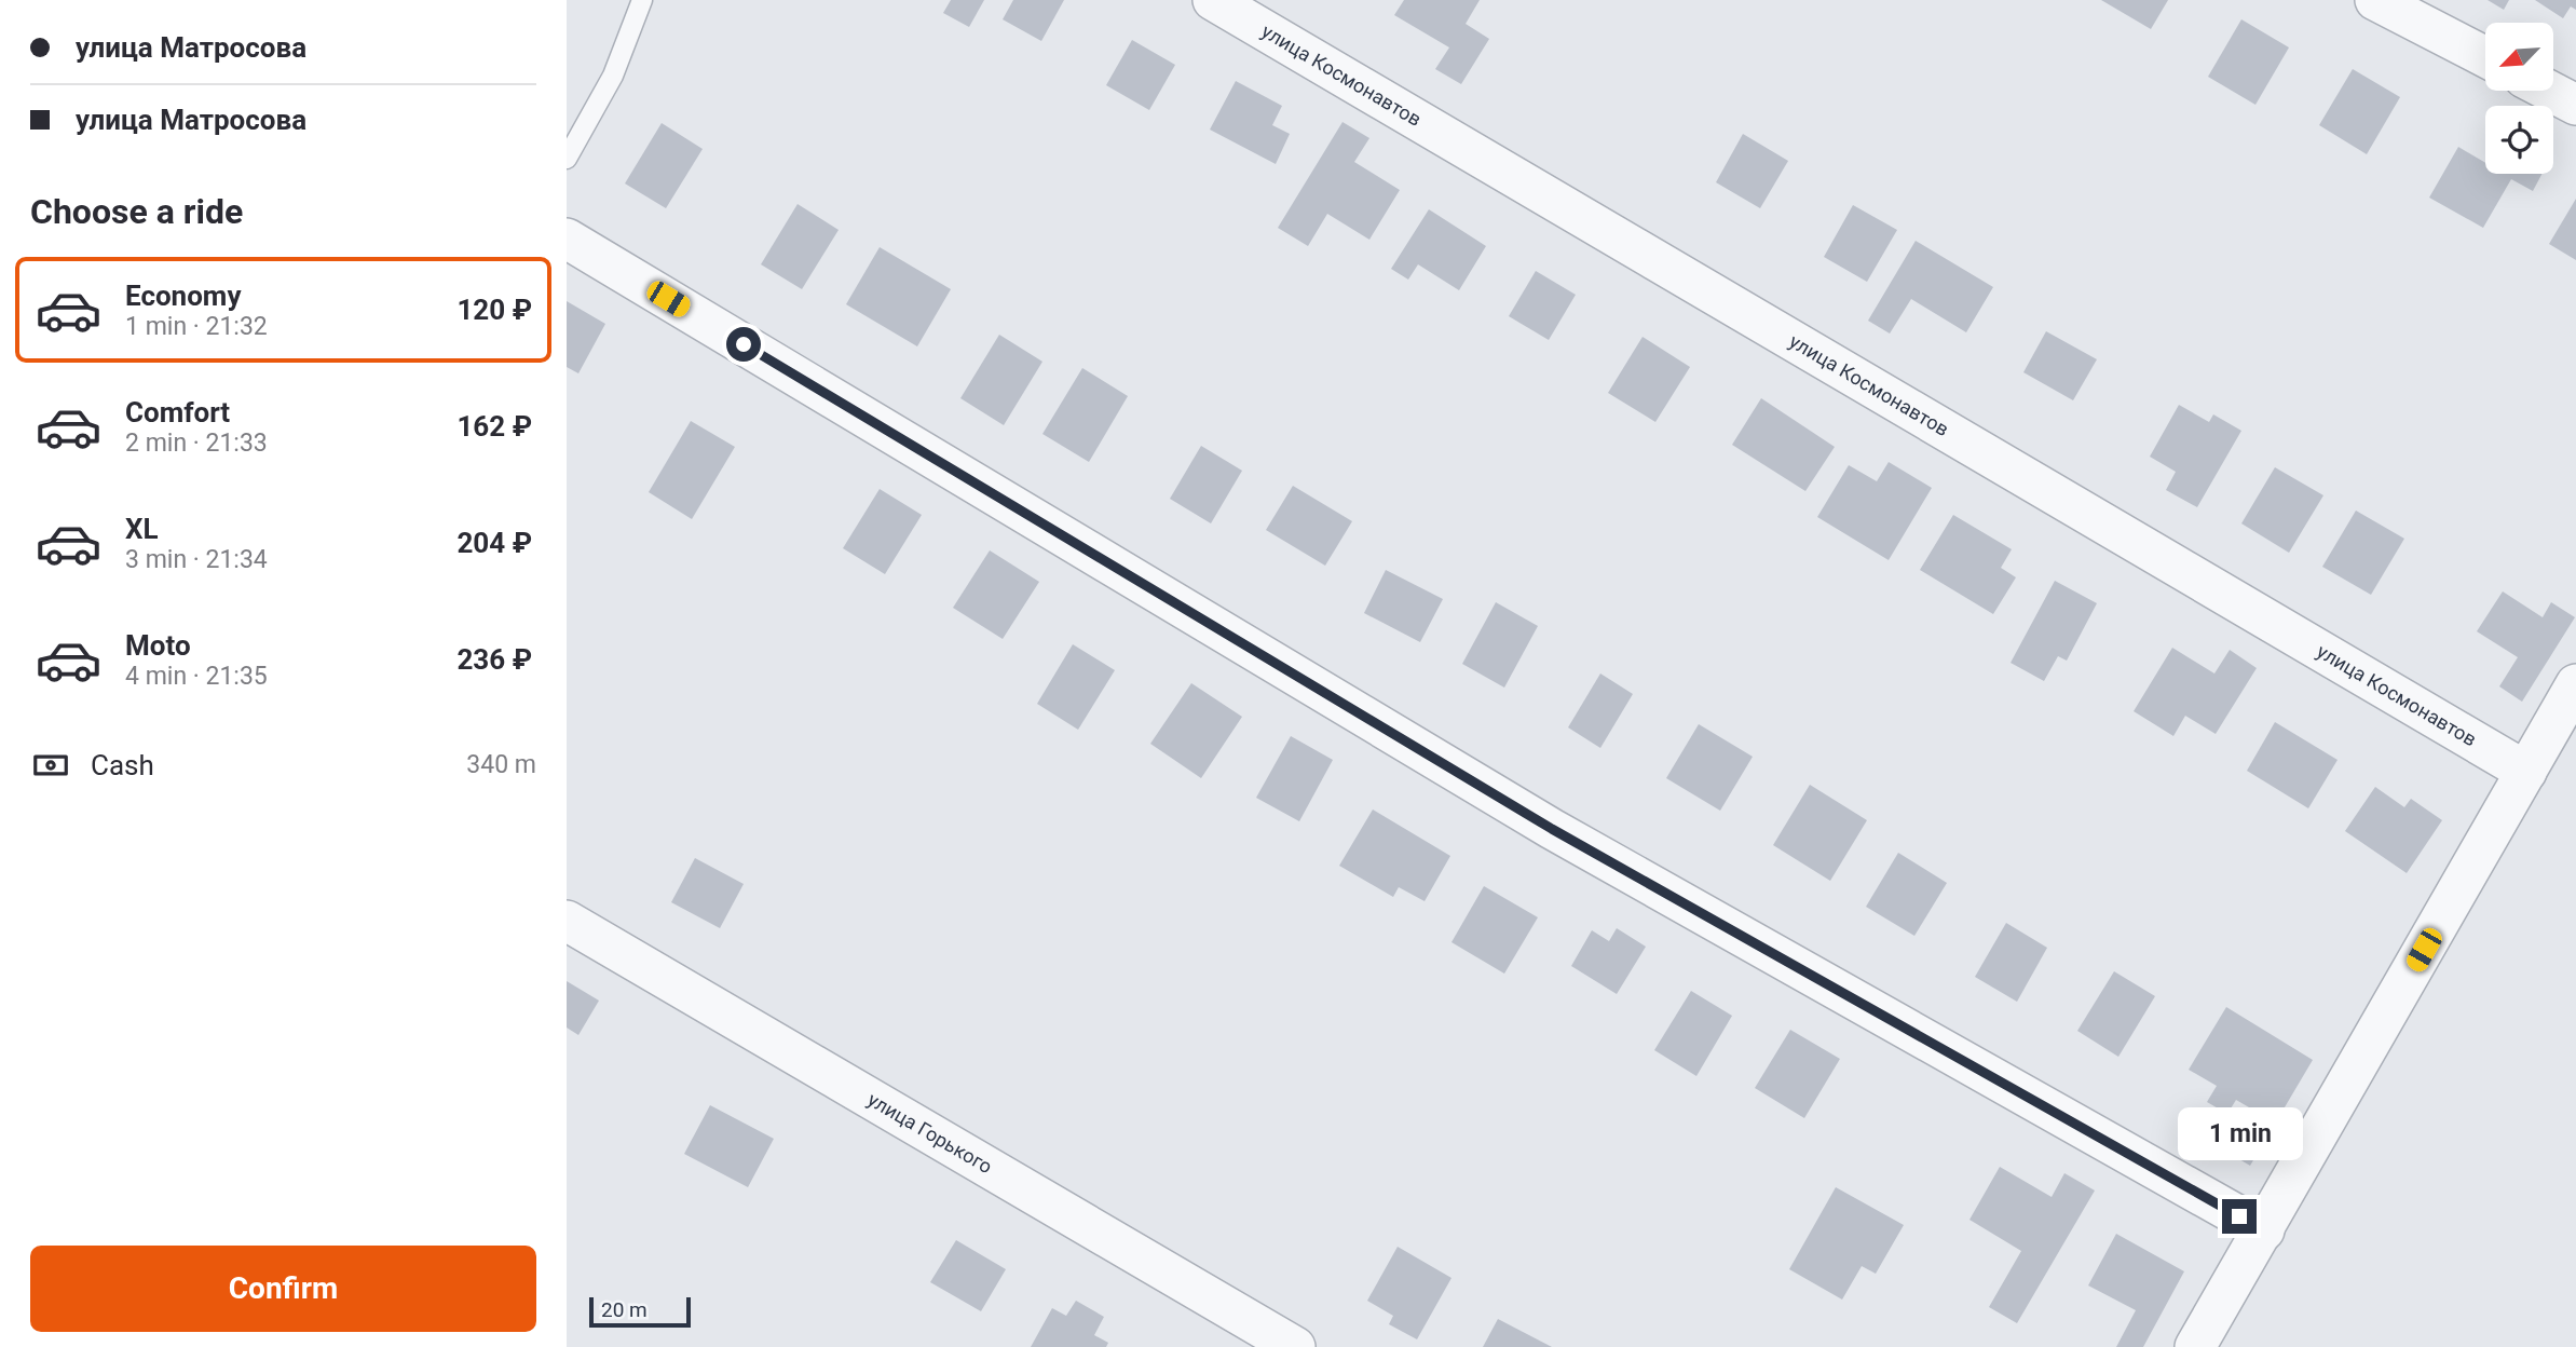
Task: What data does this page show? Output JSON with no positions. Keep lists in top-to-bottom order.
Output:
{
  "streets": {
    "street": ["улица Космонавтов", "улица Горького"]
  },
  "scale_bar": "20 m",
  "north": "bottom left",
  "page": {
    "banner": ["улица Матросова", "улица Матросова"],
    "heading": "Choose a ride",
    "list": [
      {
        "name": "Economy",
        "note": "1 min · 21:32",
        "value": "120 ₽"
      },
      {
        "name": "Comfort",
        "note": "2 min · 21:33",
        "value": "162 ₽"
      },
      {
        "name": "XL",
        "note": "3 min · 21:34",
        "value": "204 ₽"
      },
      {
        "name": "Moto",
        "note": "4 min · 21:35",
        "value": "236 ₽"
      }
    ],
    "pay": ["Cash", "340 m"],
    "bubble": "1 min",
    "buttons": "Confirm",
    "scale": "20 m"
  }
}
